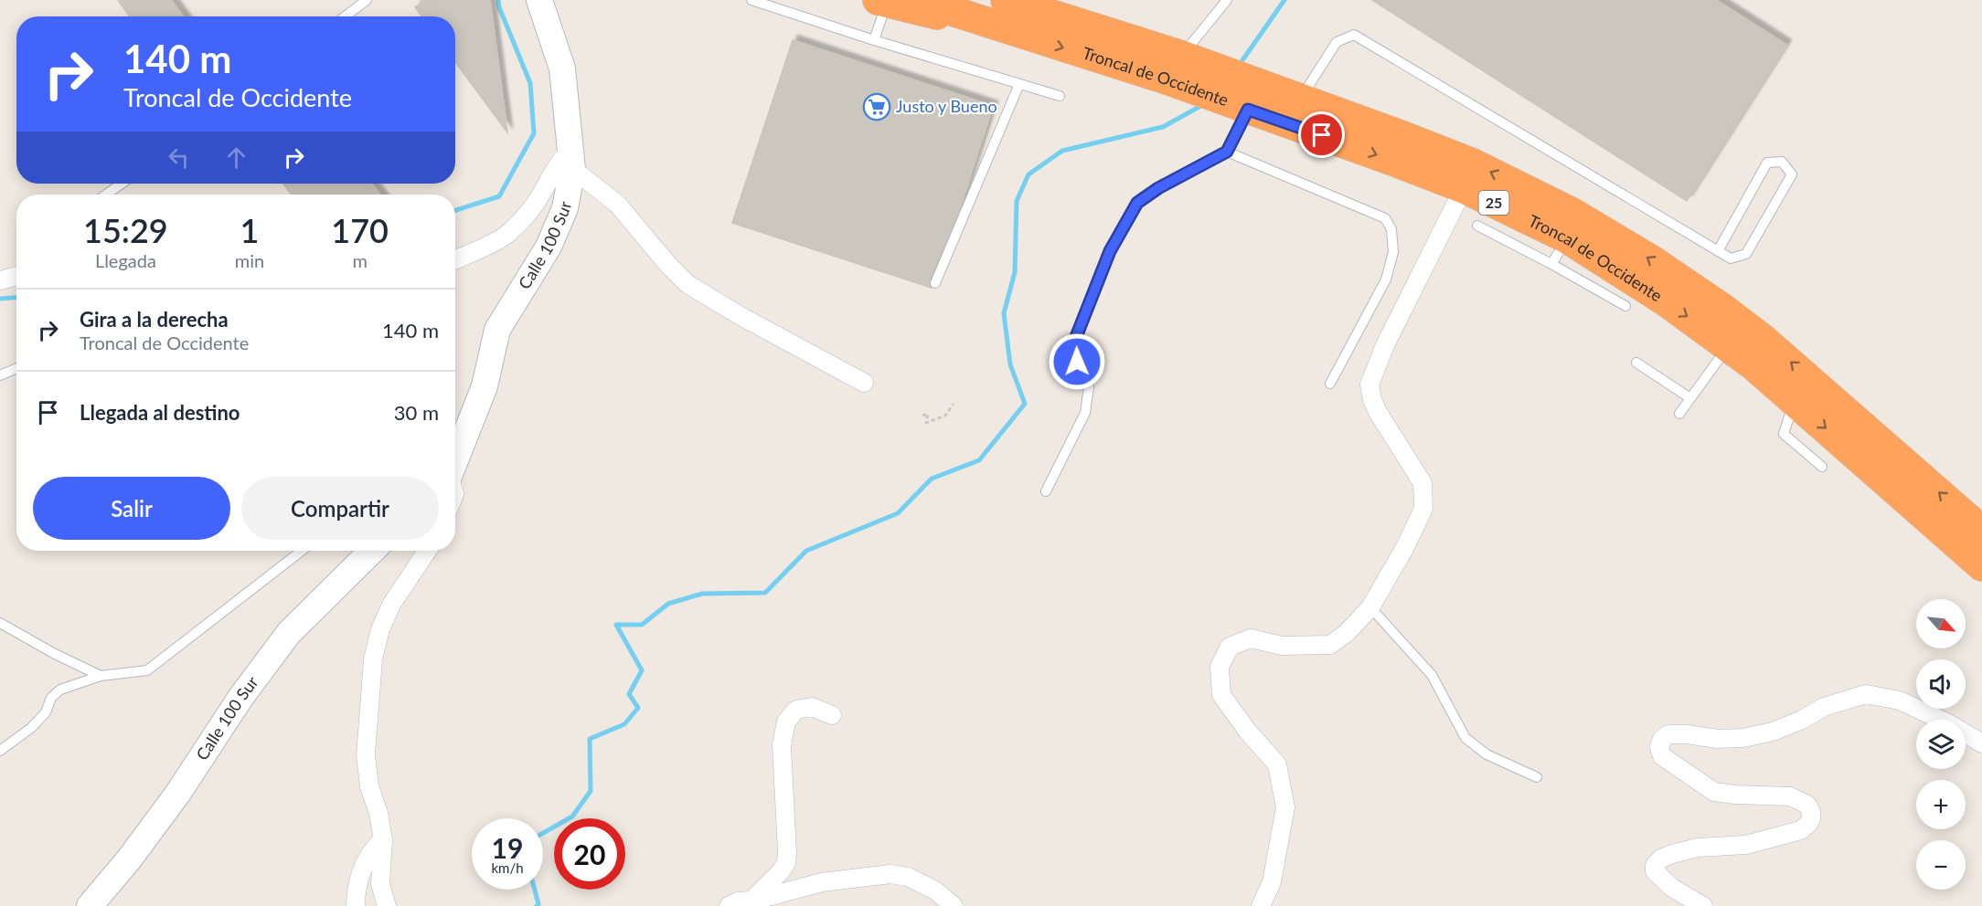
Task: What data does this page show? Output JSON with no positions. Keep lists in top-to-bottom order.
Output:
{
  "streets": {
    "highway": ["Troncal de Occidente", "25"],
    "street": ["Calle 100 Sur"]
  },
  "places": {
    "supermarket": ["Justo y Bueno"]
  },
  "north": "bottom right",
  "page": {
    "turn": ["140 m", "Troncal de Occidente"],
    "eta": [
      "15:29",
      "Llegada",
      "1",
      "min",
      "170",
      "m"
    ],
    "list": [
      {
        "name": "Gira a la derecha",
        "note": "Troncal de Occidente",
        "value": "140 m"
      },
      {
        "name": "Llegada al destino",
        "value": "30 m"
      }
    ],
    "buttons": ["Salir", "Compartir"],
    "map_buttons": ["+", "−"],
    "speed": "19 km/h",
    "limit": "20"
  }
}
